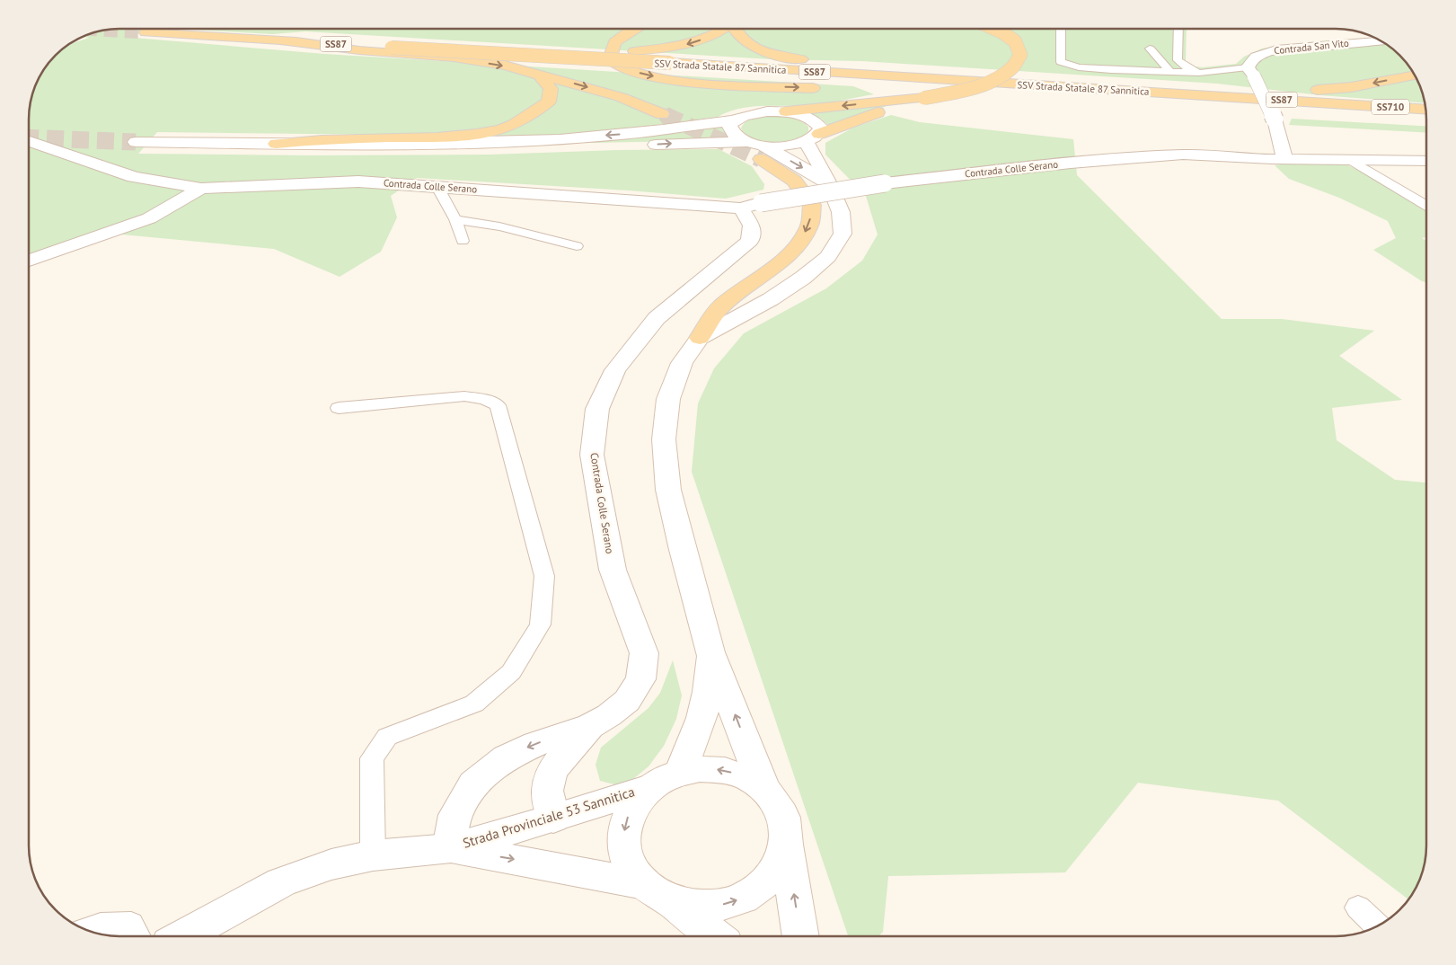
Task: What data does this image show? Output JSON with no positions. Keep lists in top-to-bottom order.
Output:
{
  "streets": {
    "main road": ["SS87", "SSV Strada Statale 87 Sannitica", "SS710"],
    "street": ["Contrada San Vito", "Contrada Colle Serano", "Strada Provinciale 53 Sannitica"]
  },
  "crossings": [
    ["SSV Strada Statale 87 Sannitica", "SS710"],
    ["Contrada Colle Serano", "Strada Provinciale 53 Sannitica"]
  ]
}
